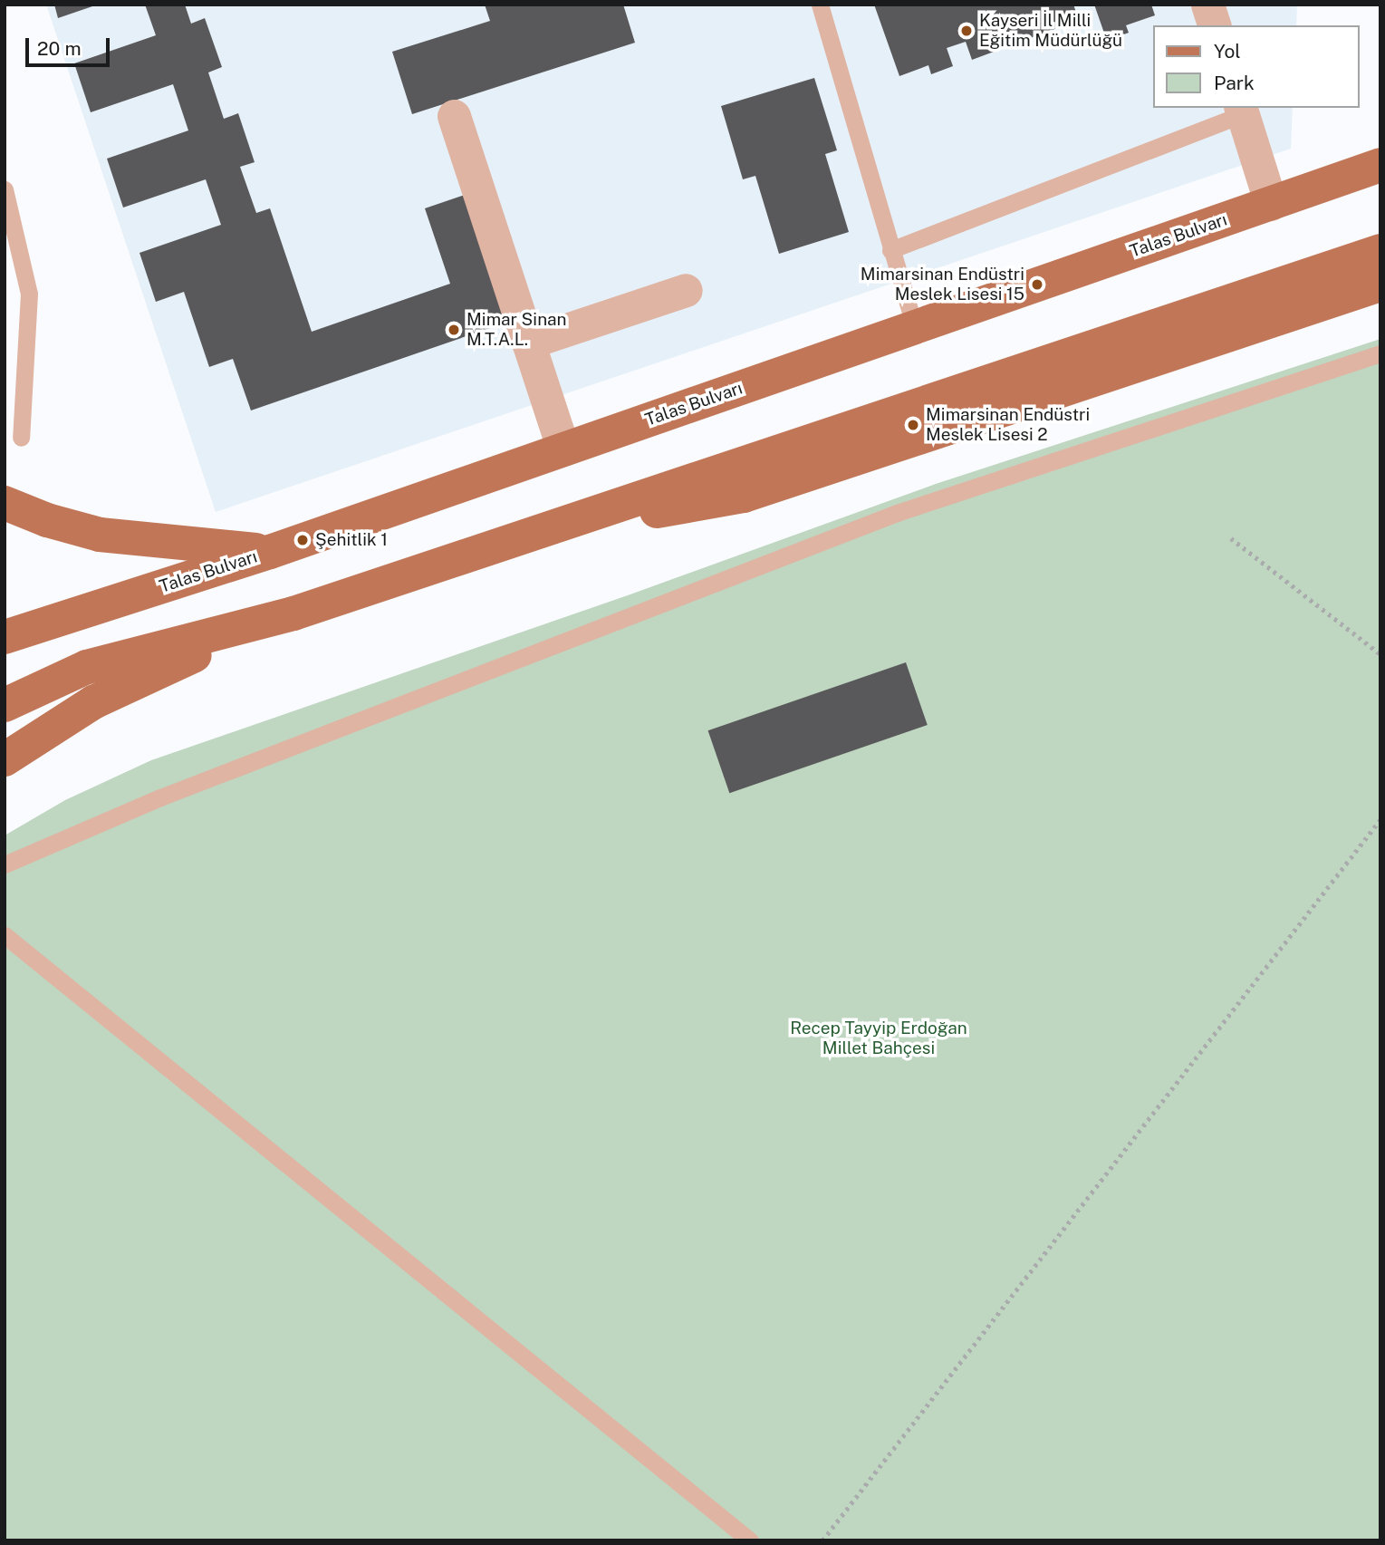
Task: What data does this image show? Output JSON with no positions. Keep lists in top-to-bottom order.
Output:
{
  "streets": {
    "main road": ["Talas Bulvarı"]
  },
  "parks": ["Recep Tayyip Erdoğan Millet Bahçesi"],
  "places": [
    "Kayseri İl Milli Eğitim Müdürlüğü",
    "Mimarsinan Endüstri Meslek Lisesi 15",
    "Mimar Sinan M.T.A.L.",
    "Mimarsinan Endüstri Meslek Lisesi 2",
    "Şehitlik 1"
  ],
  "legend": ["Yol", "Park"],
  "scale_bar": "20 m"
}
